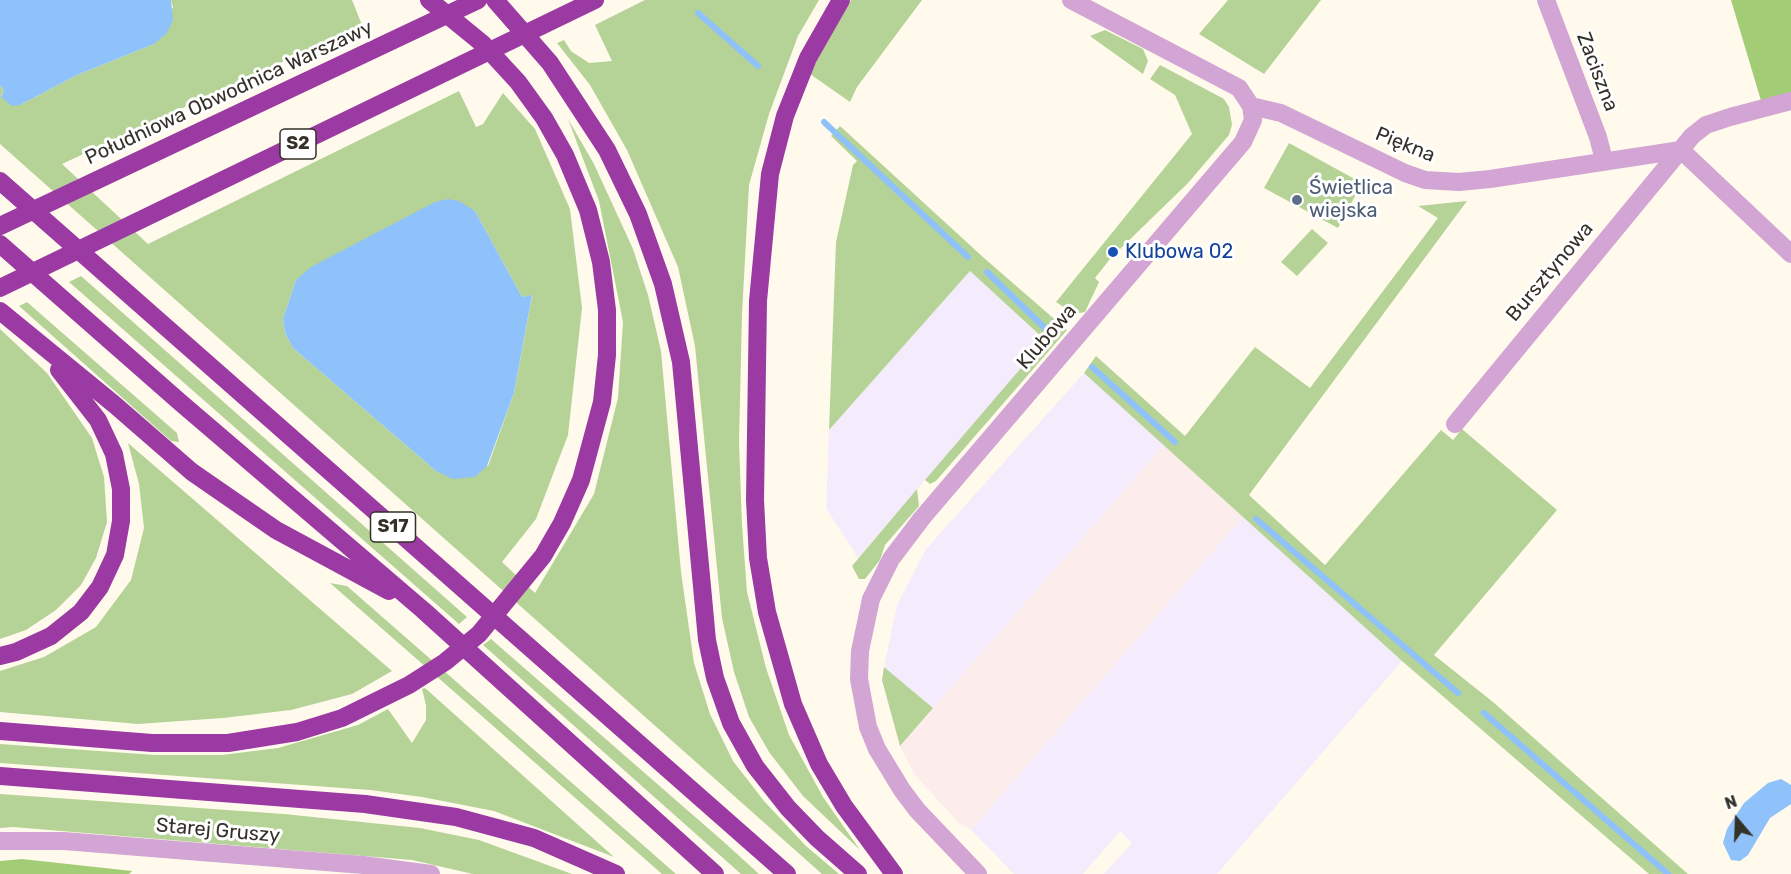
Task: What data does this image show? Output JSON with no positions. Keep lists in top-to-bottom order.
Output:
{
  "streets": {
    "highway": ["Południowa Obwodnica Warszawy", "S2", "S17"],
    "street": [
      "Zaciszna",
      "Piękna",
      "Bursztynowa",
      "Klubowa",
      "Starej Gruszy"
    ]
  },
  "crossings": [
    ["Zaciszna", "Piękna"],
    ["Piękna", "Bursztynowa"],
    ["Piękna", "Klubowa"]
  ],
  "places": ["Świetlica wiejska", "Klubowa 02"],
  "north": "top"
}
